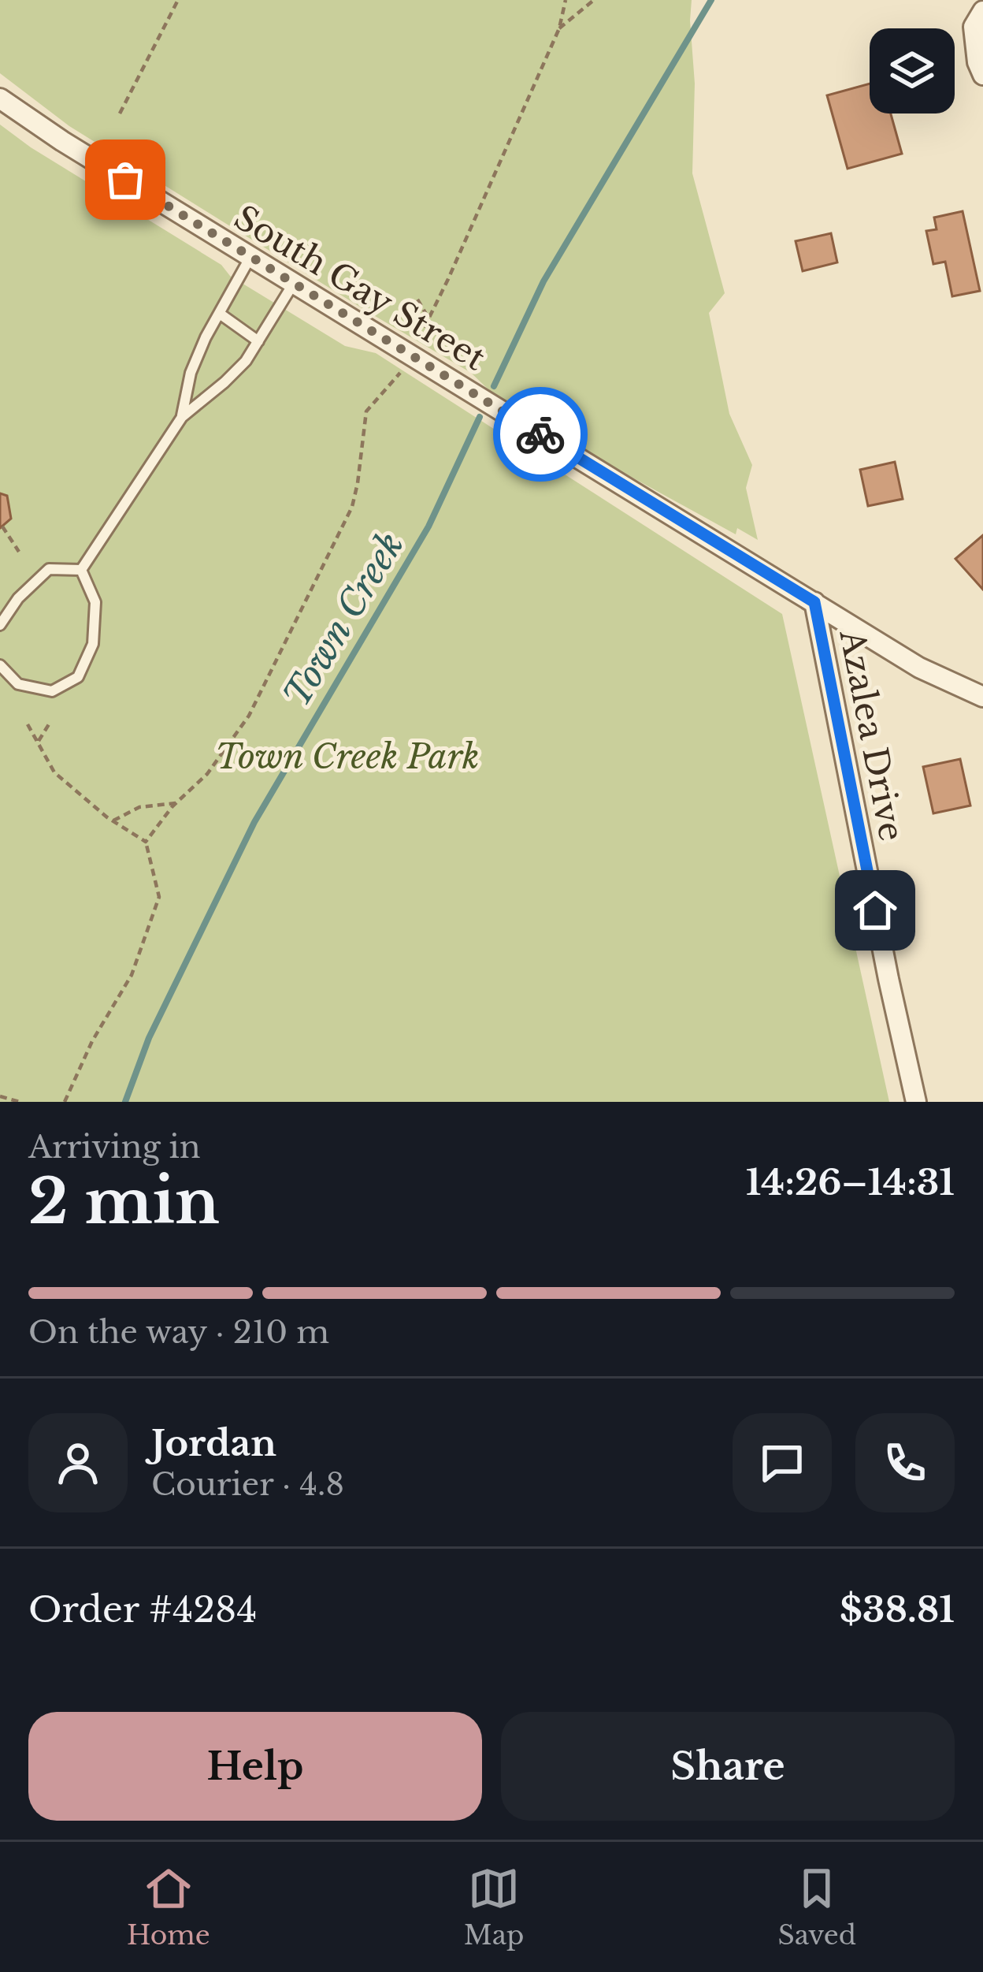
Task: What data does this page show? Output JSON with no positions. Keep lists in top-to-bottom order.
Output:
{
  "streets": {
    "street": ["South Gay Street", "Azalea Drive"]
  },
  "crossings": [
    ["South Gay Street", "Azalea Drive"]
  ],
  "water": ["Town Creek"],
  "parks": ["Town Creek Park"],
  "page": {
    "heading": ["2 min", "Arriving in", "14:26–14:31"],
    "panel": [
      "Jordan",
      "Courier · 4.8",
      "Order #4284",
      "$38.81"
    ],
    "bar": "On the way · 210 m",
    "buttons": ["Help", "Share"],
    "tabs": ["Home", "Map", "Saved"]
  }
}
